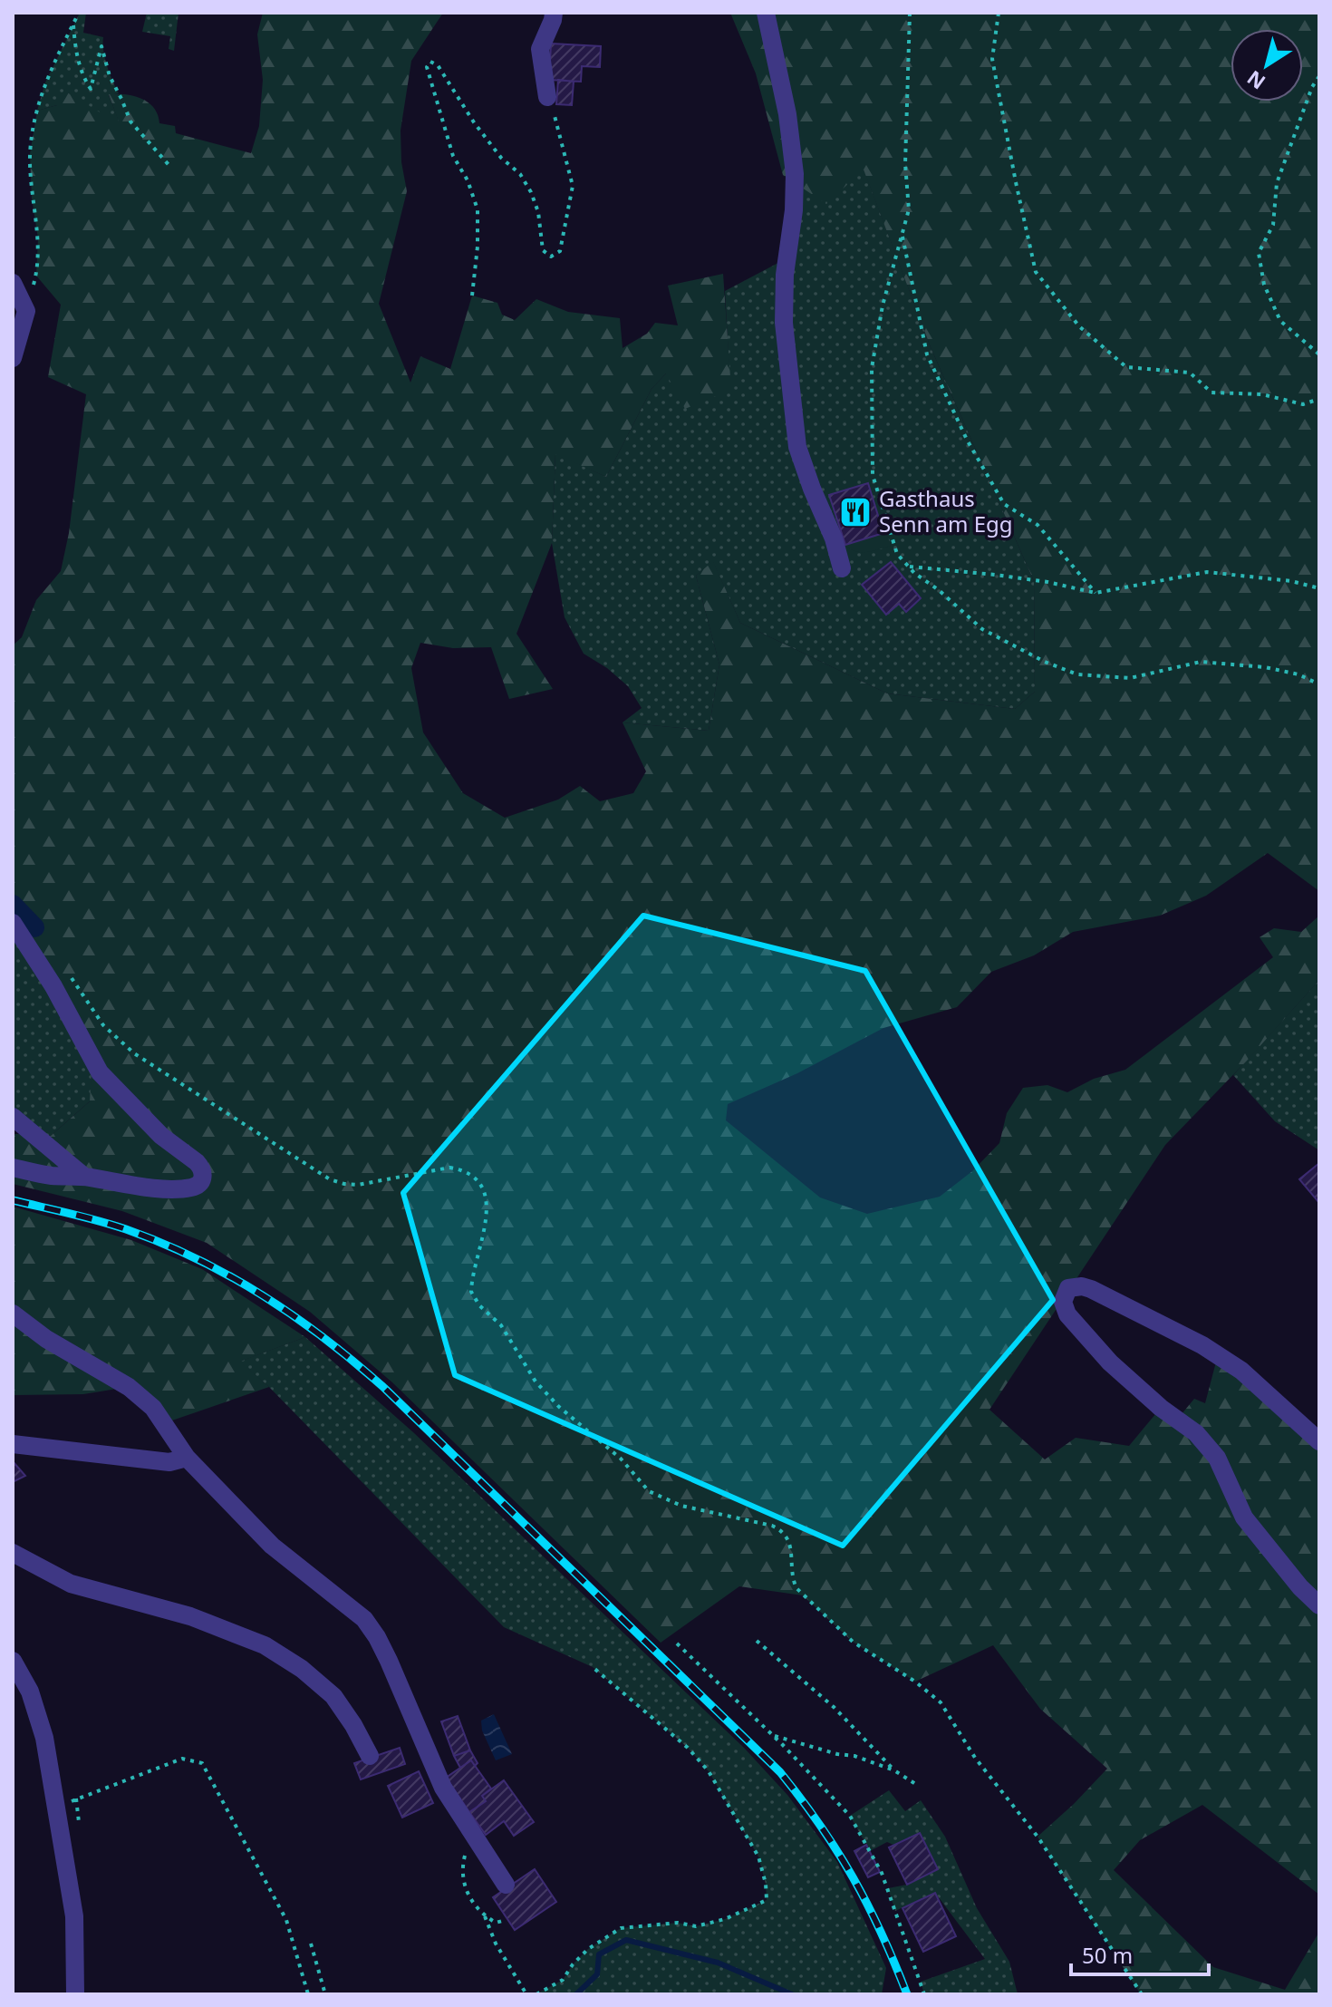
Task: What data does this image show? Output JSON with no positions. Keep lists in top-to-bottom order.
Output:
{
  "places": {
    "restaurant": ["Gasthaus Senn am Egg"]
  },
  "scale_bar": "50 m",
  "north": "bottom left"
}
